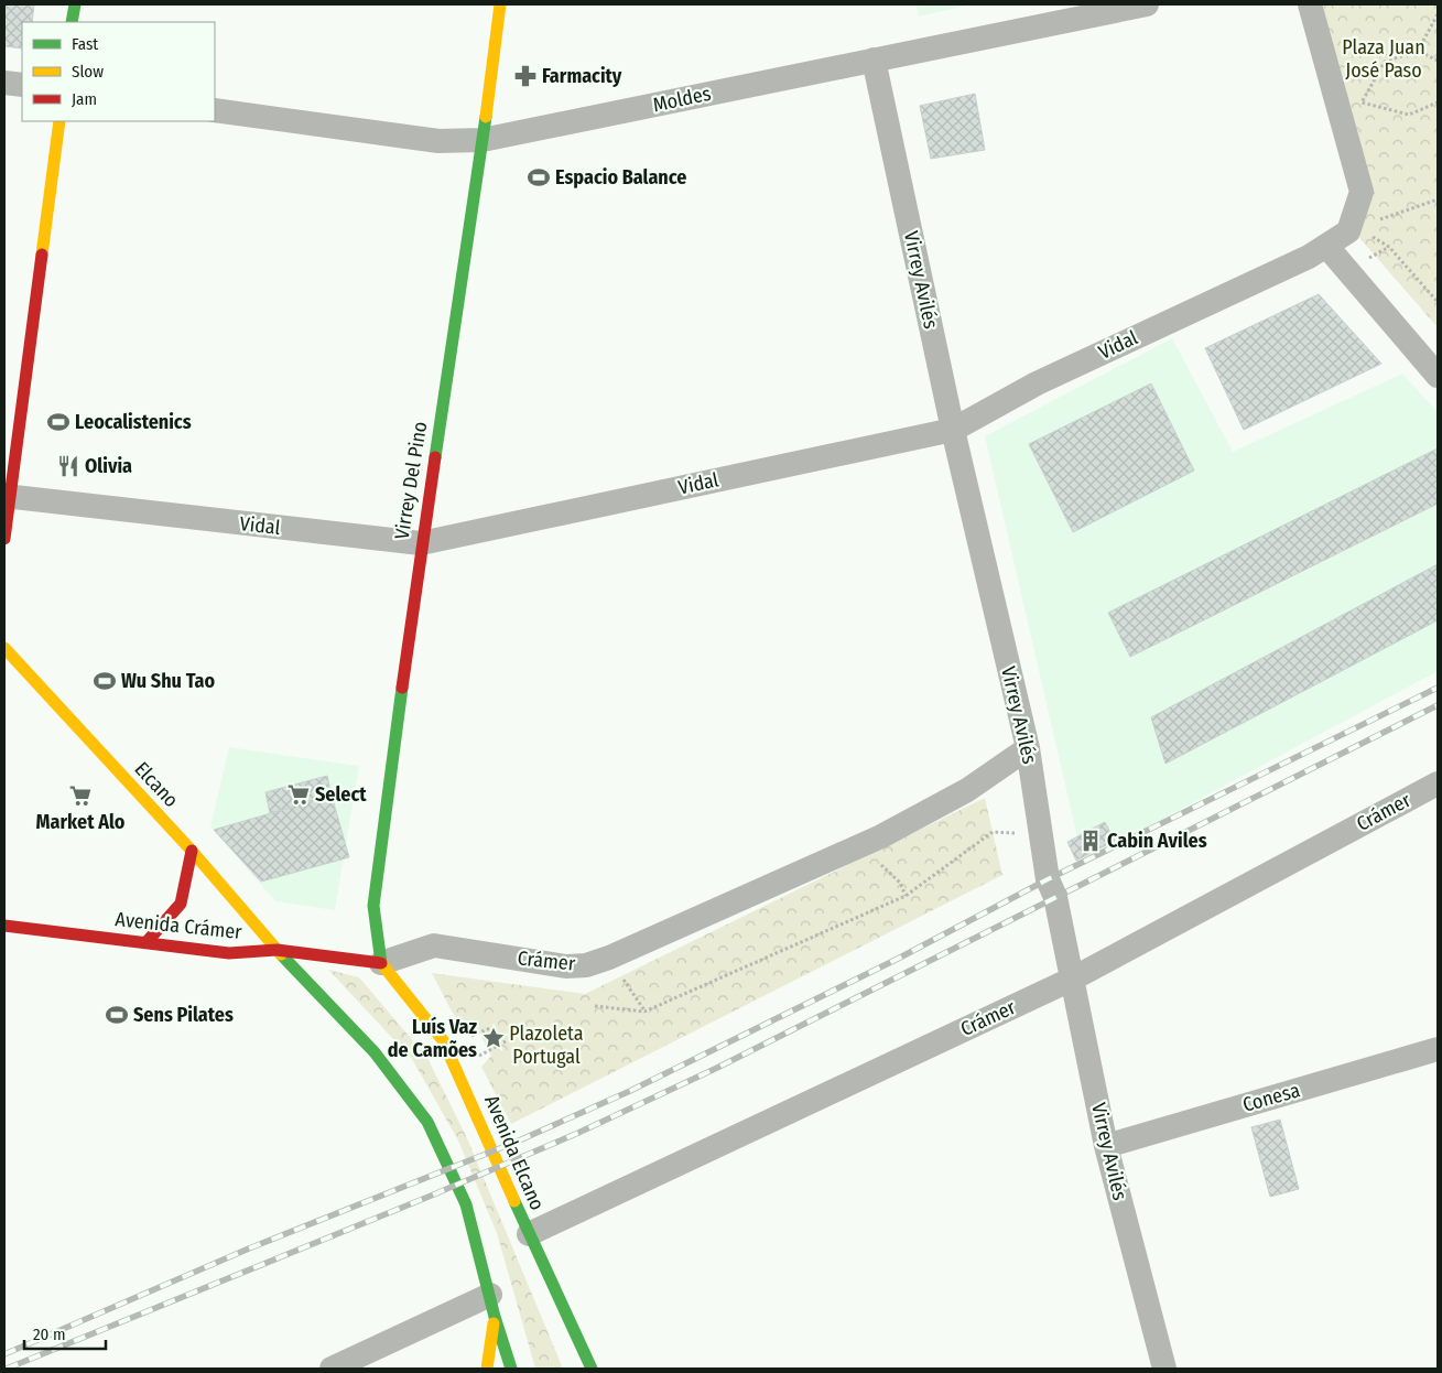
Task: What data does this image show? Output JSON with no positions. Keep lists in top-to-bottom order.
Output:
{
  "streets": {
    "street": [
      "Moldes",
      "Virrey Avilés",
      "Vidal",
      "Virrey Del Pino",
      "Elcano",
      "Crámer",
      "Avenida Crámer",
      "Conesa",
      "Avenida Elcano"
    ]
  },
  "crossings": [
    ["Moldes", "Virrey Avilés"],
    ["Moldes", "Virrey Del Pino"],
    ["Virrey Avilés", "Vidal"],
    ["Virrey Avilés", "Crámer"],
    ["Virrey Avilés", "Conesa"],
    ["Vidal", "Virrey Del Pino"],
    ["Virrey Del Pino", "Crámer"],
    ["Virrey Del Pino", "Avenida Crámer"],
    ["Virrey Del Pino", "Avenida Elcano"],
    ["Elcano", "Avenida Crámer"],
    ["Crámer", "Avenida Crámer"],
    ["Crámer", "Avenida Elcano"],
    ["Avenida Crámer", "Avenida Elcano"]
  ],
  "parks": ["Plaza Juan José Paso", "Plazoleta Portugal"],
  "places": {
    "pharmacy": ["Farmacity"],
    "sports": [
      "Espacio Balance",
      "Leocalistenics",
      "Wu Shu Tao",
      "Sens Pilates"
    ],
    "restaurant": ["Olivia"],
    "supermarket": ["Select", "Market Alo"],
    "building": ["Cabin Aviles"],
    "place": ["Luís Vaz de Camões"]
  },
  "legend": ["Fast", "Slow", "Jam"],
  "scale_bar": "20 m"
}
